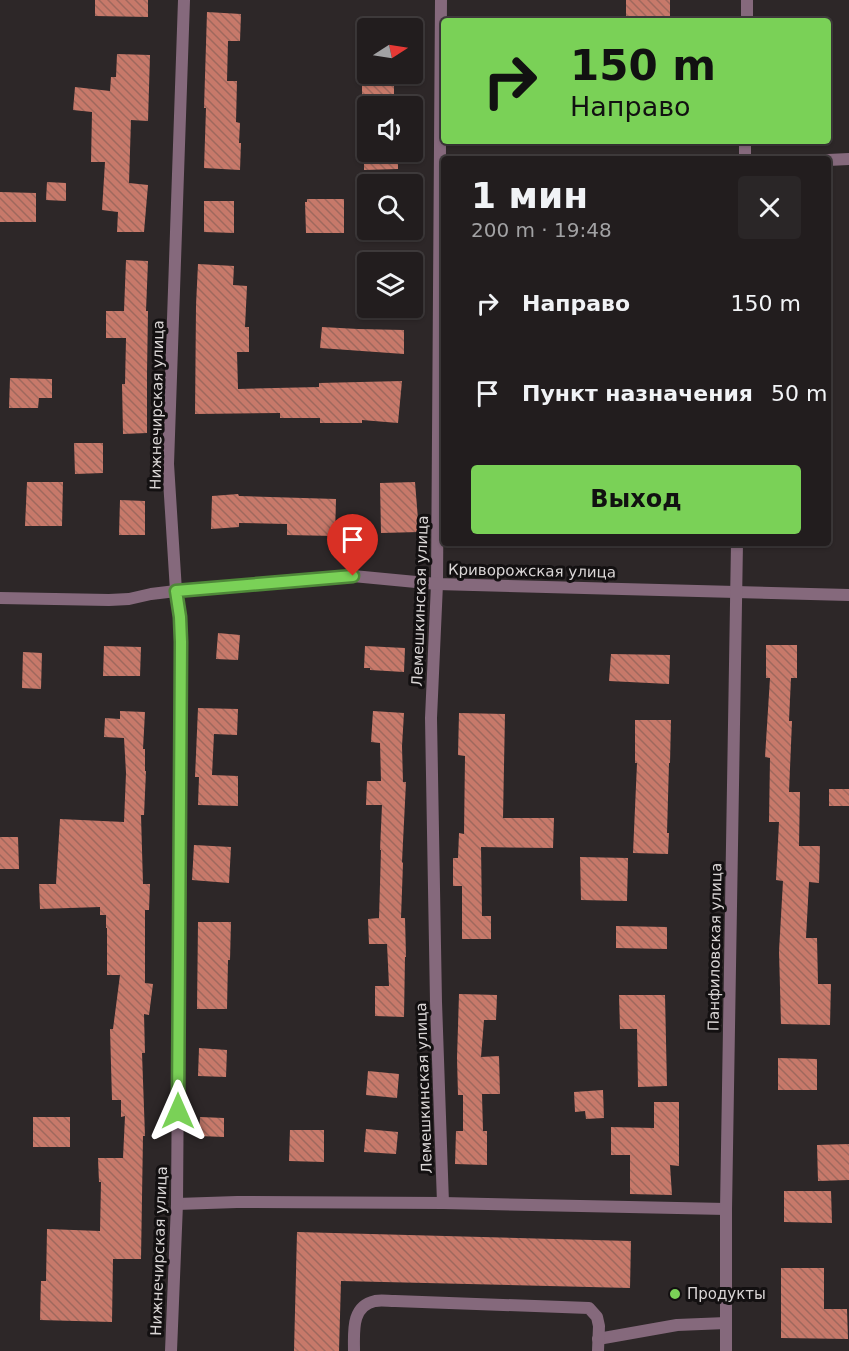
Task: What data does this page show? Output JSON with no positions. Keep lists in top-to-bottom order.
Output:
{
  "streets": {
    "street": [
      "Нижнечирская улица",
      "Криворожская улица",
      "Лемешкинская улица",
      "Панфиловская улица"
    ]
  },
  "crossings": [
    ["Нижнечирская улица", "Криворожская улица"],
    ["Криворожская улица", "Лемешкинская улица"],
    ["Криворожская улица", "Панфиловская улица"]
  ],
  "places": ["Продукты"],
  "north": "right",
  "page": {
    "turn": ["150 m", "Направо"],
    "heading": ["1 мин", "200 m · 19:48"],
    "list": [
      {
        "name": "Направо",
        "value": "150 m"
      },
      {
        "name": "Пункт назначения",
        "value": "50 m"
      }
    ],
    "buttons": "Выход"
  }
}
